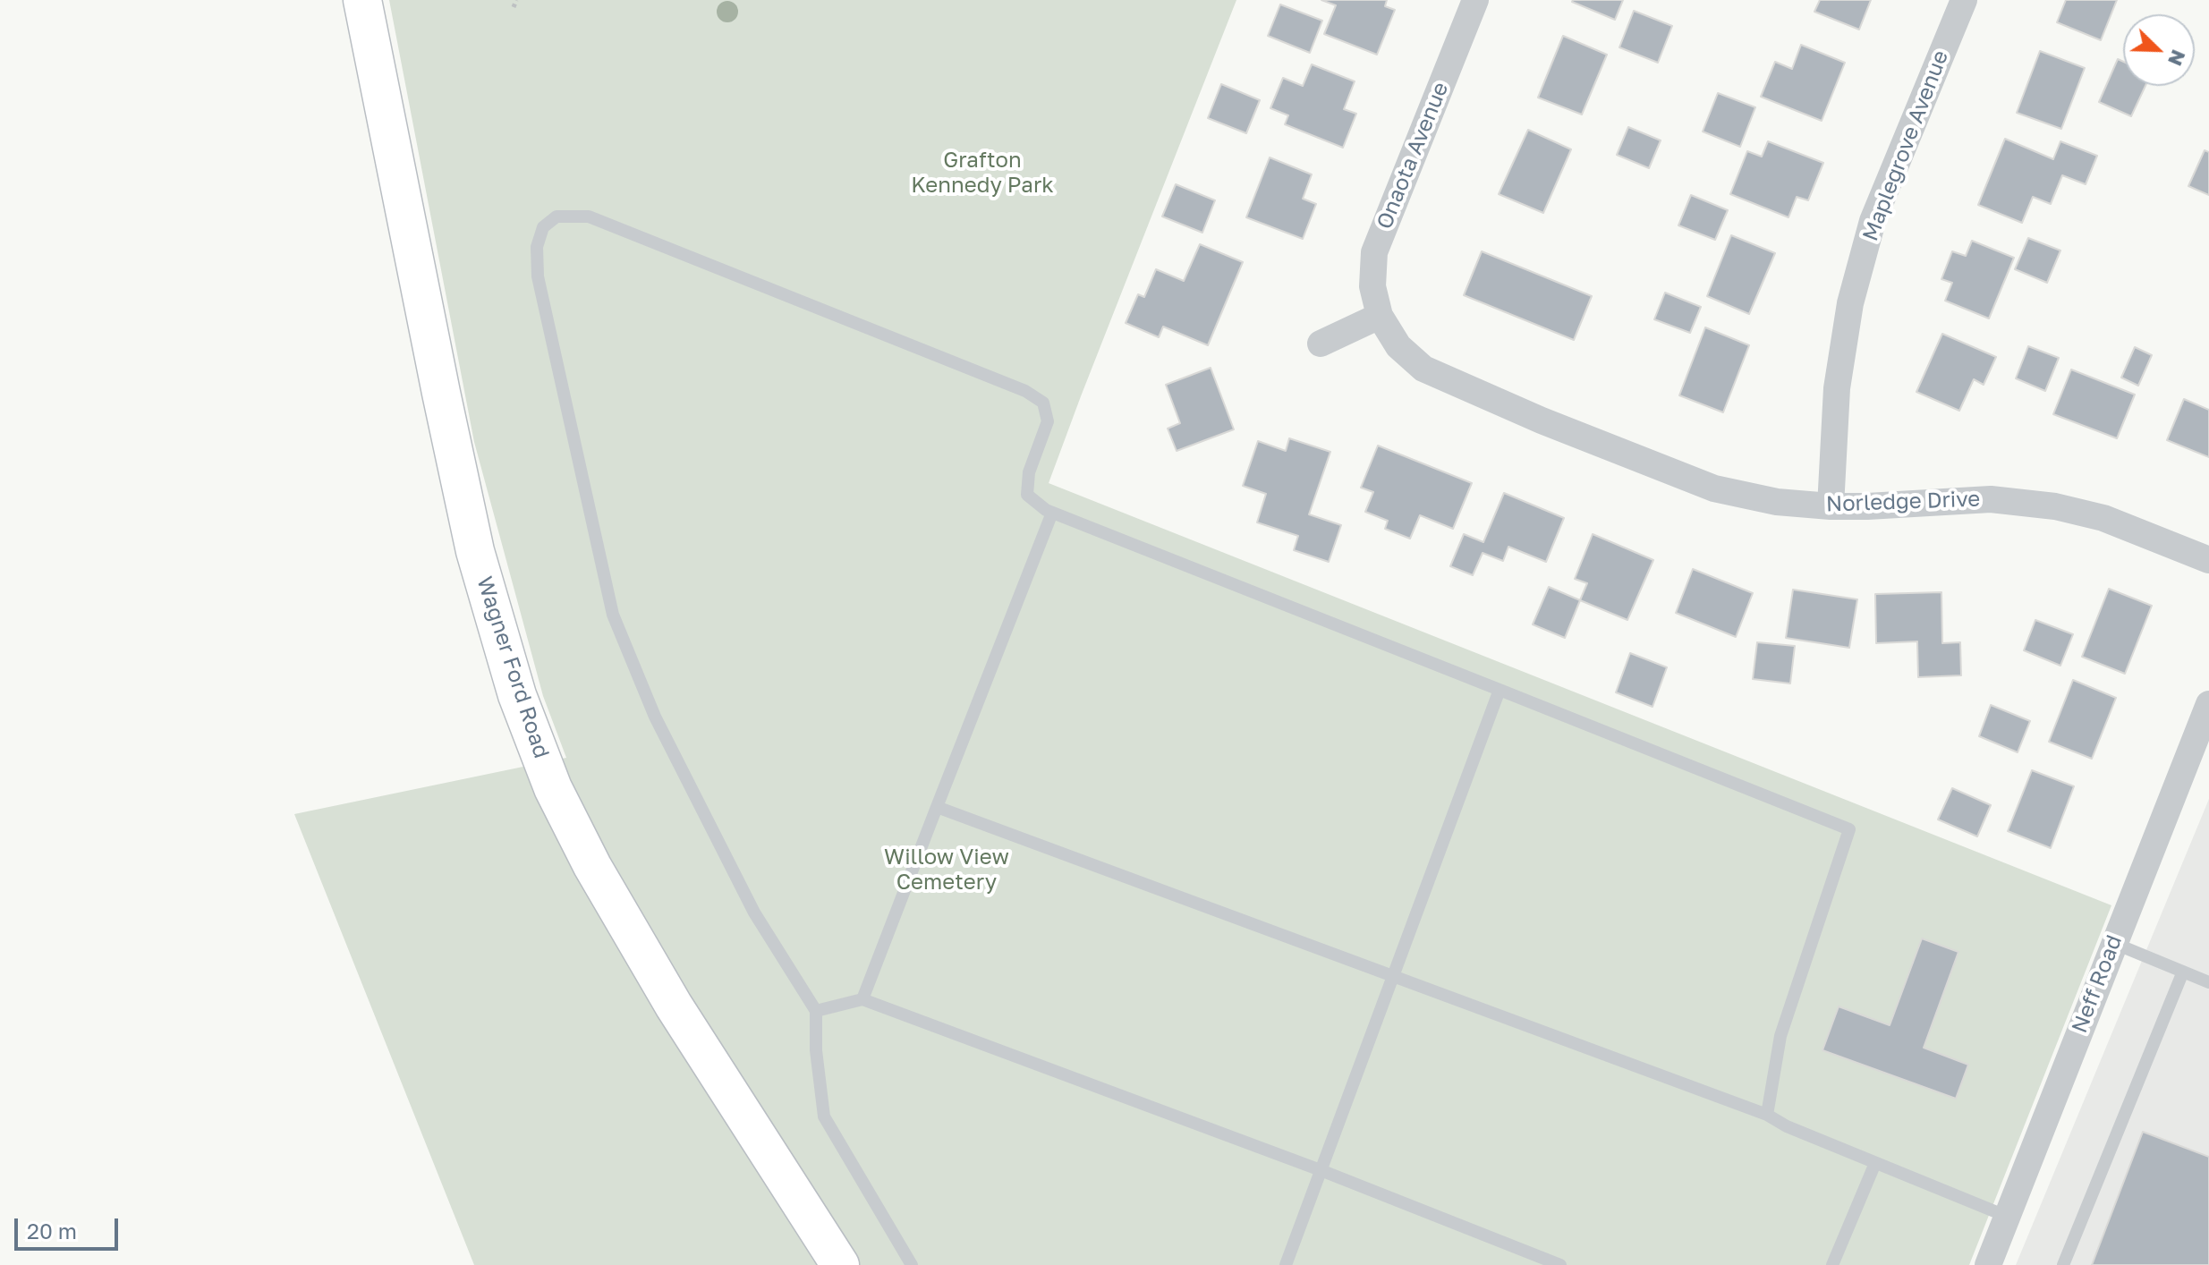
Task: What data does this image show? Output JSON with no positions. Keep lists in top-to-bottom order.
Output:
{
  "streets": {
    "main road": ["Wagner Ford Road"],
    "street": [
      "Maplegrove Avenue",
      "Onaota Avenue",
      "Norledge Drive",
      "Neff Road"
    ]
  },
  "crossings": [
    ["Maplegrove Avenue", "Norledge Drive"],
    ["Onaota Avenue", "Norledge Drive"]
  ],
  "parks": ["Grafton Kennedy Park", "Willow View Cemetery"],
  "scale_bar": "20 m",
  "north": "bottom right"
}
